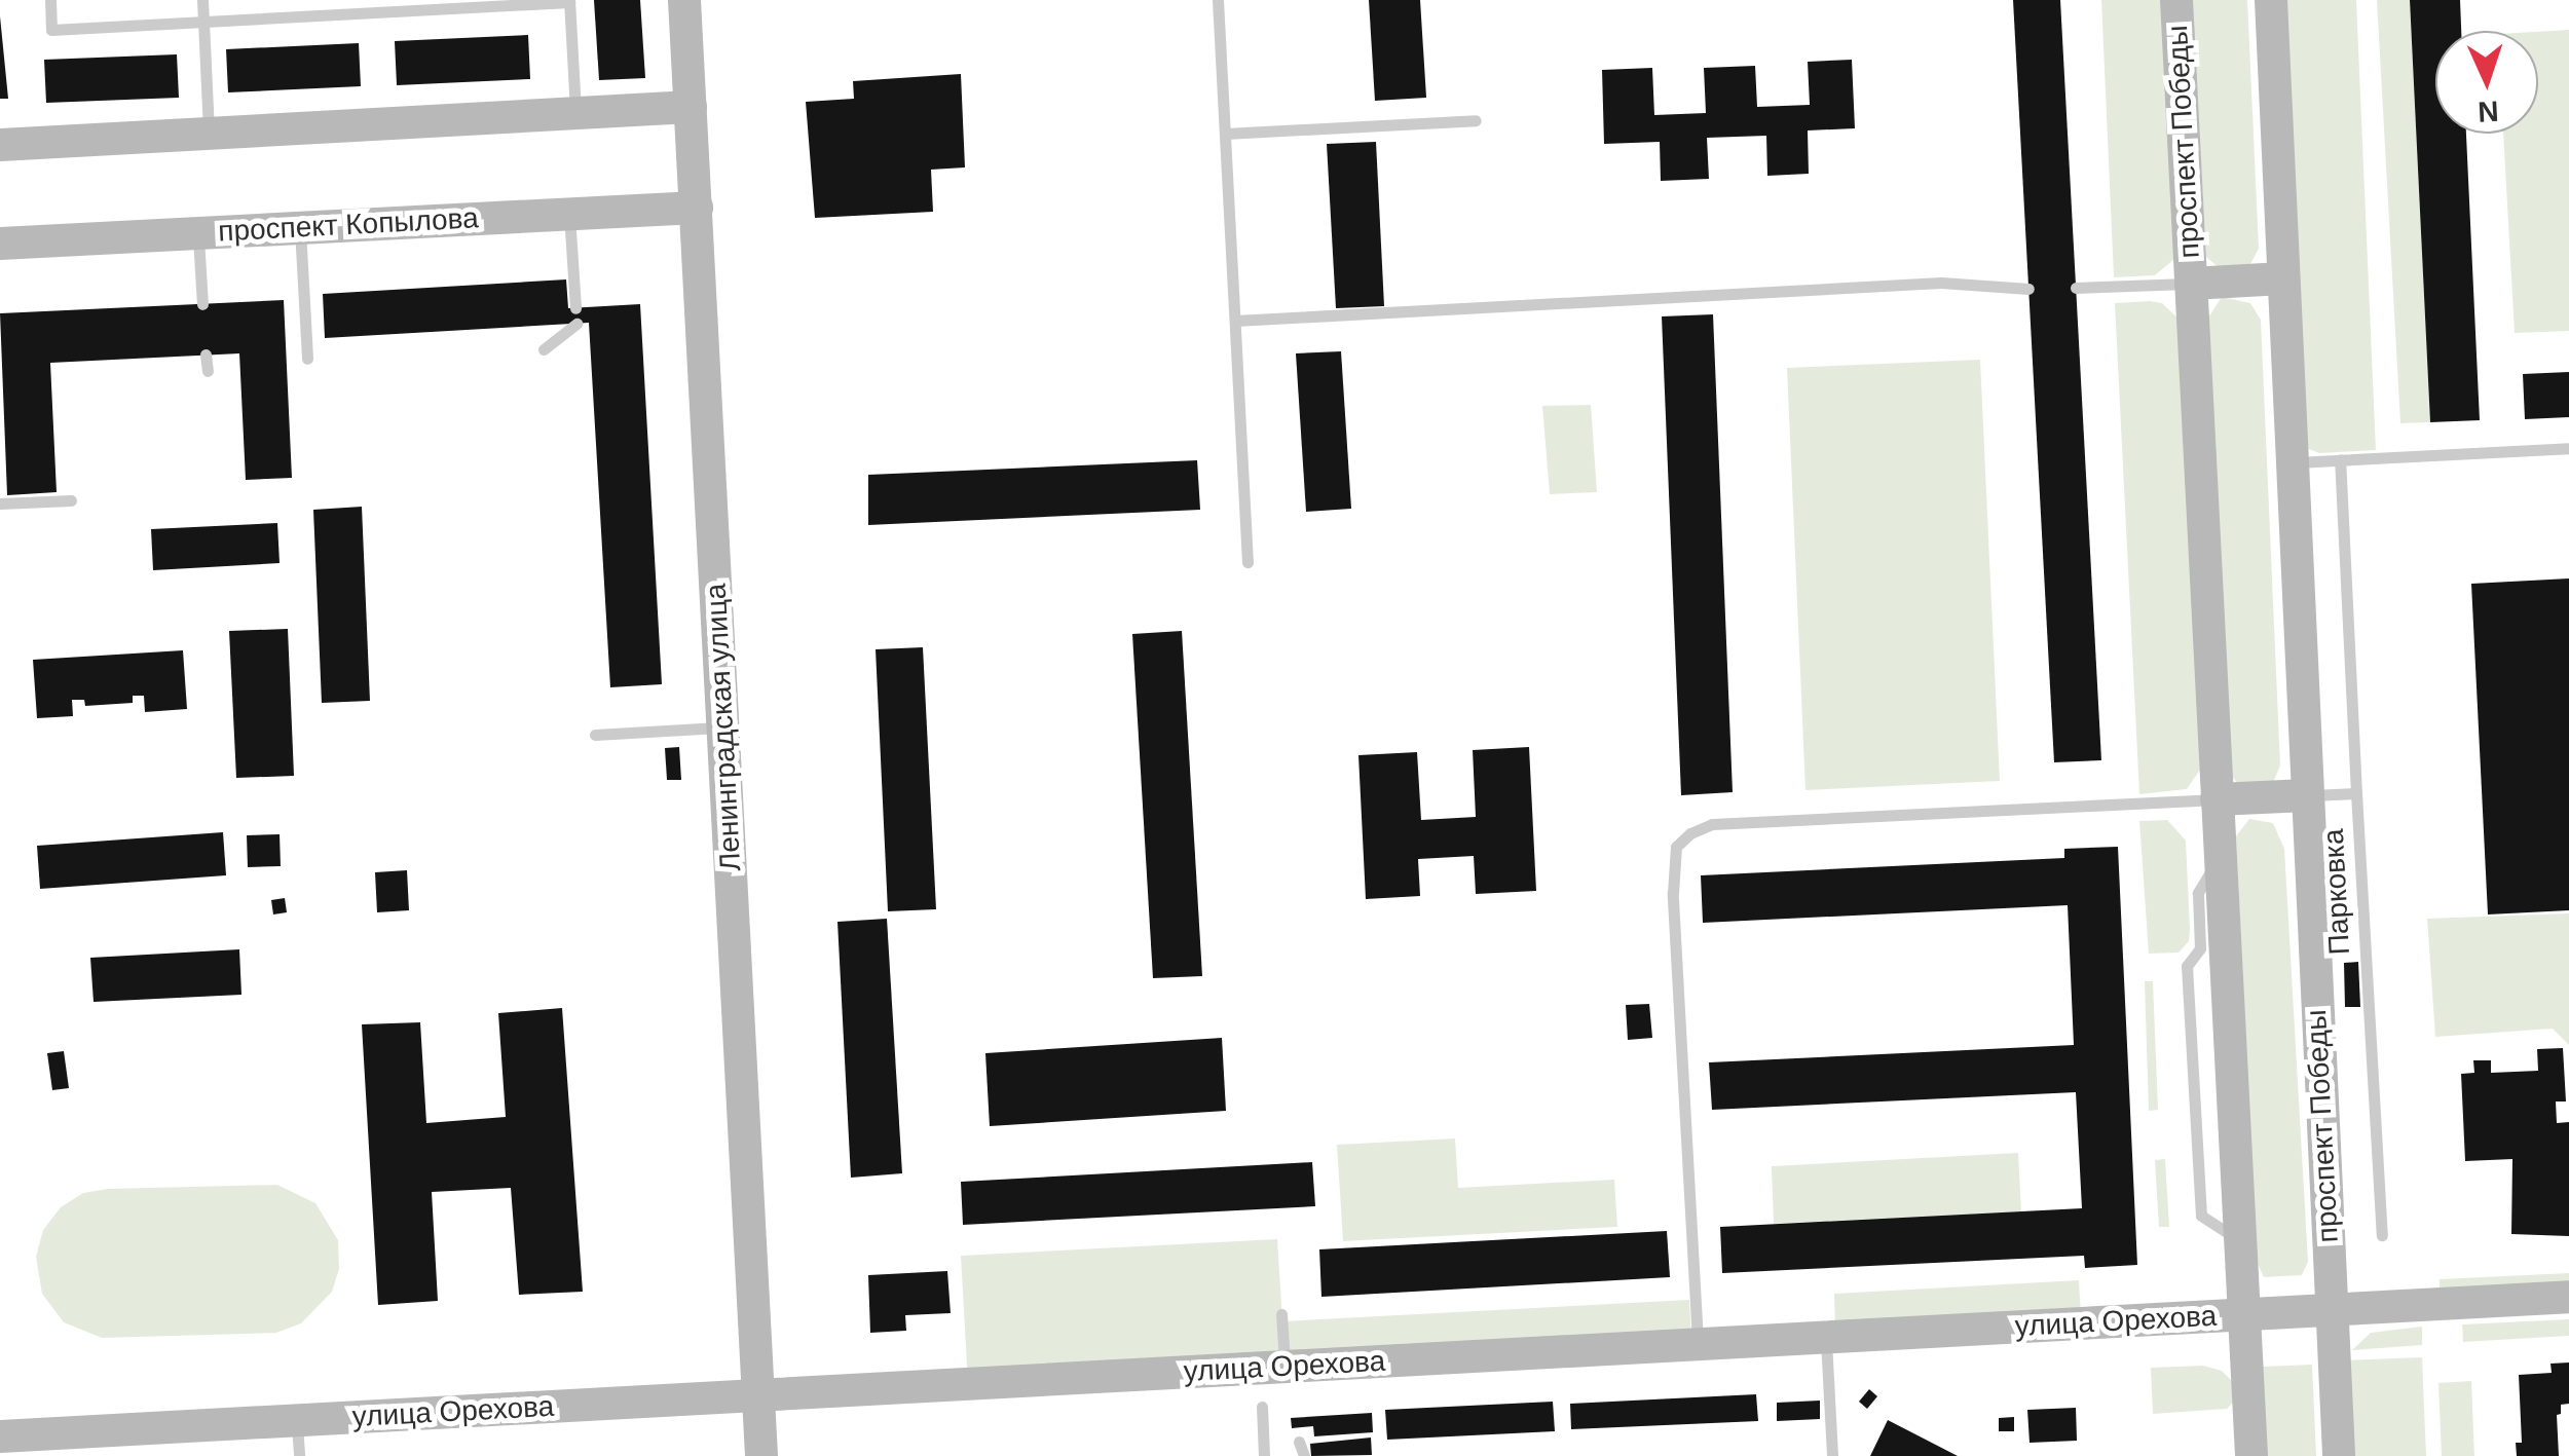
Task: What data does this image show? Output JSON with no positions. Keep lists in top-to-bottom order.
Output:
{
  "streets": {
    "main road": [
      "проспект Победы",
      "проспект Копылова",
      "Ленинградская улица",
      "улица Орехова"
    ],
    "lane": ["Парковка"]
  },
  "crossings": [
    ["проспект Победы", "улица Орехова"],
    ["проспект Копылова", "Ленинградская улица"],
    ["Ленинградская улица", "улица Орехова"]
  ],
  "north": "bottom"
}
